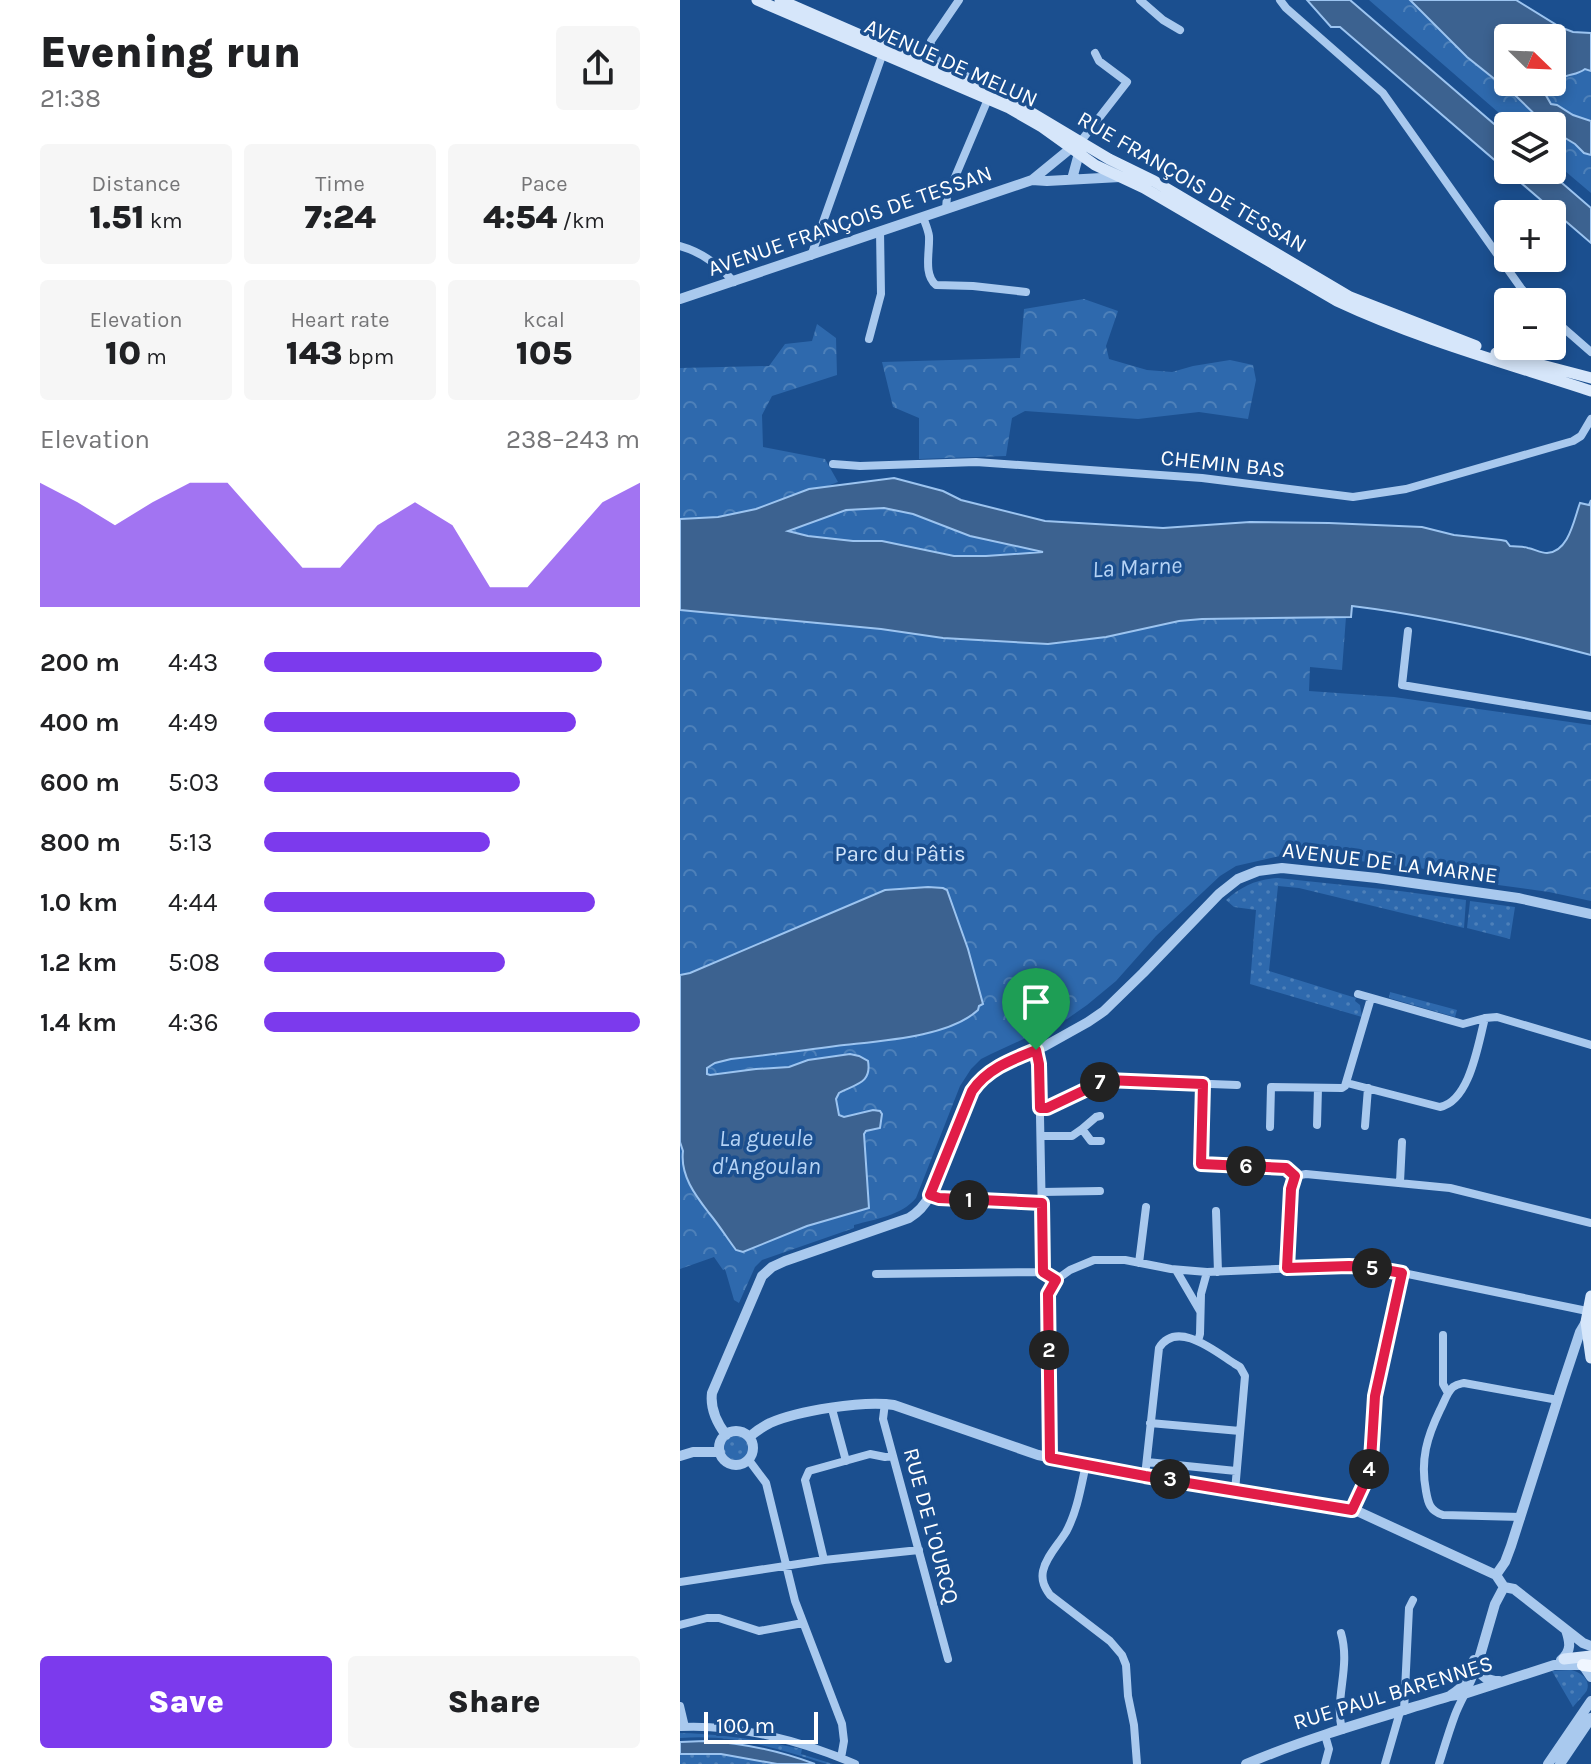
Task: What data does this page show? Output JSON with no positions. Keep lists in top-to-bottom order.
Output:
{
  "streets": {
    "main road": ["AVENUE DE MELUN", "RUE FRANÇOIS DE TESSAN"],
    "street": [
      "AVENUE FRANÇOIS DE TESSAN",
      "CHEMIN BAS",
      "AVENUE DE LA MARNE",
      "RUE DE L'OURCQ",
      "RUE PAUL BARENNES"
    ]
  },
  "crossings": [
    ["AVENUE DE MELUN", "RUE FRANÇOIS DE TESSAN"]
  ],
  "water": ["La Marne", "La gueule d'Angoulan"],
  "parks": ["Parc du Pâtis"],
  "scale_bar": "100 m",
  "north": "bottom right",
  "page": {
    "heading": ["Evening run", "21:38"],
    "map_buttons": ["+", "−"],
    "stats": [
      ["Distance", "1.51 km"],
      ["Time", "7:24"],
      ["Pace", "4:54 /km"],
      ["Elevation", "10 m"],
      ["Heart rate", "143 bpm"],
      ["kcal", "105"]
    ],
    "chart": ["Elevation", "238–243 m"],
    "list": [
      {
        "name": "200 m",
        "note": "4:43"
      },
      {
        "name": "400 m",
        "note": "4:49"
      },
      {
        "name": "600 m",
        "note": "5:03"
      },
      {
        "name": "800 m",
        "note": "5:13"
      },
      {
        "name": "1.0 km",
        "note": "4:44"
      },
      {
        "name": "1.2 km",
        "note": "5:08"
      },
      {
        "name": "1.4 km",
        "note": "4:36"
      }
    ],
    "pins": [
      "7",
      "6",
      "1",
      "5",
      "2",
      "4",
      "3"
    ],
    "buttons": ["Save", "Share"],
    "scale": "100 m"
  }
}
